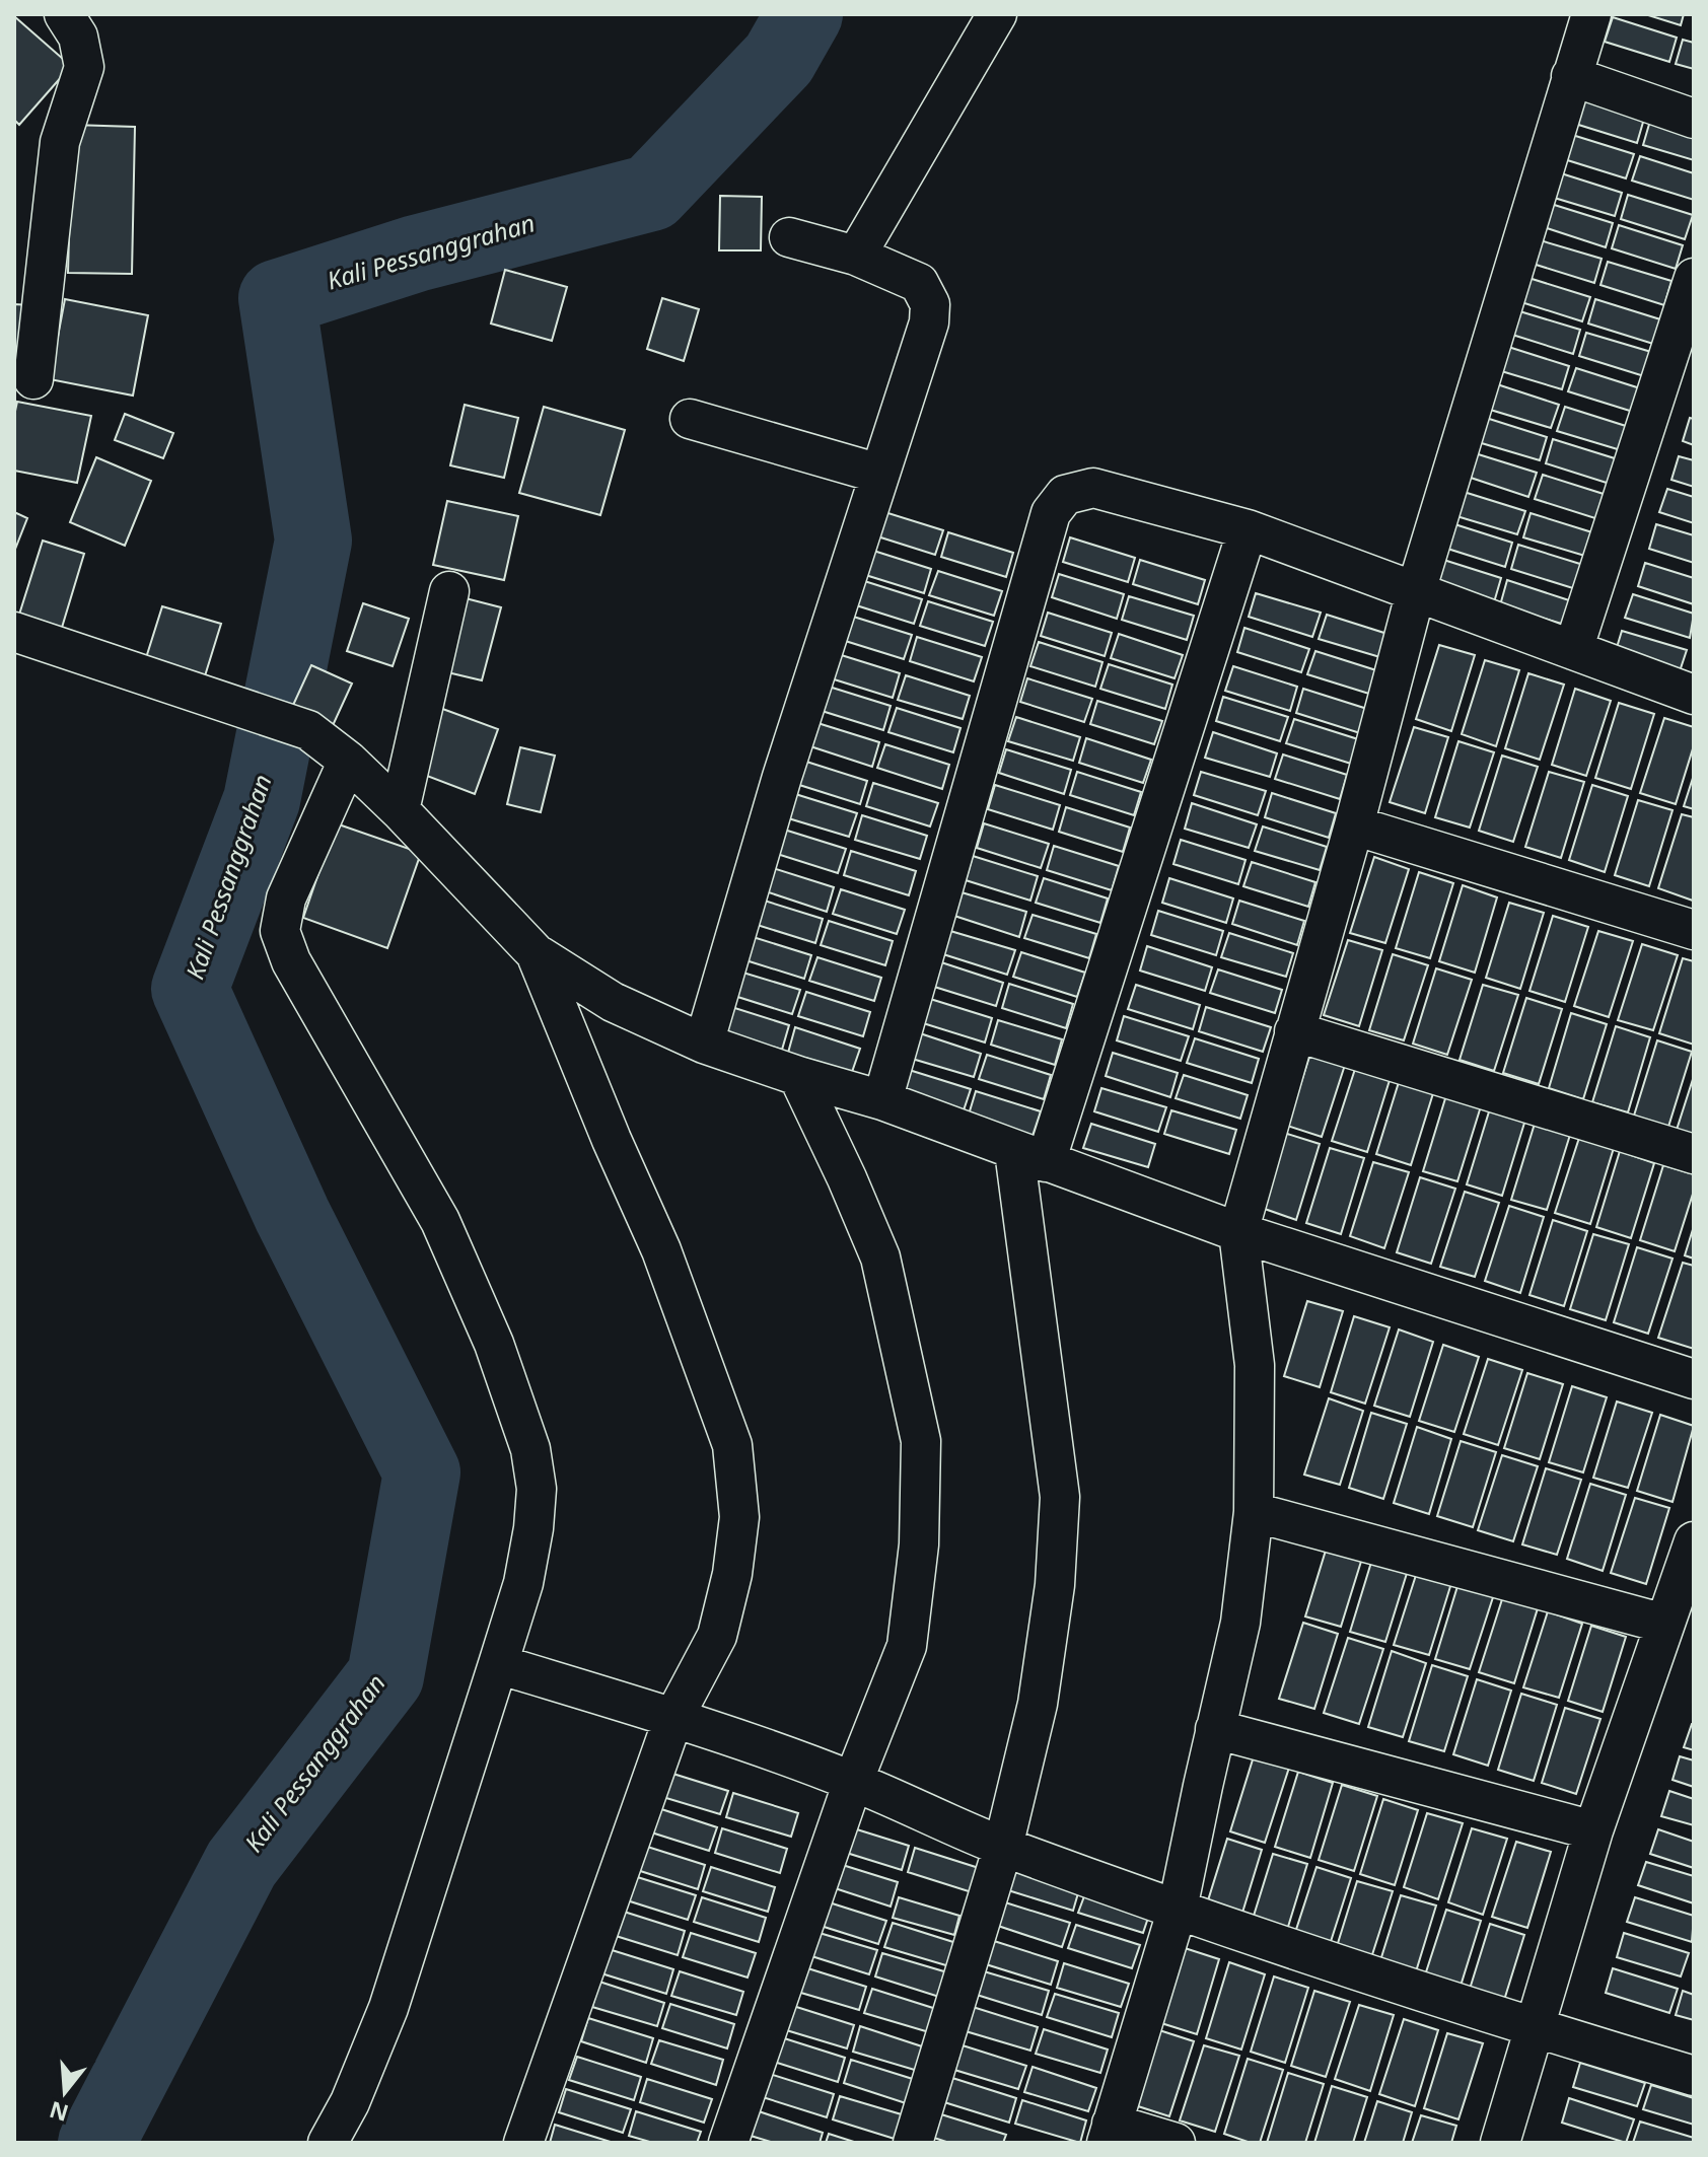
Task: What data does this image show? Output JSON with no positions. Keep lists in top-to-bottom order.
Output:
{
  "water": ["Kali Pessanggrahan"],
  "north": "bottom"
}
